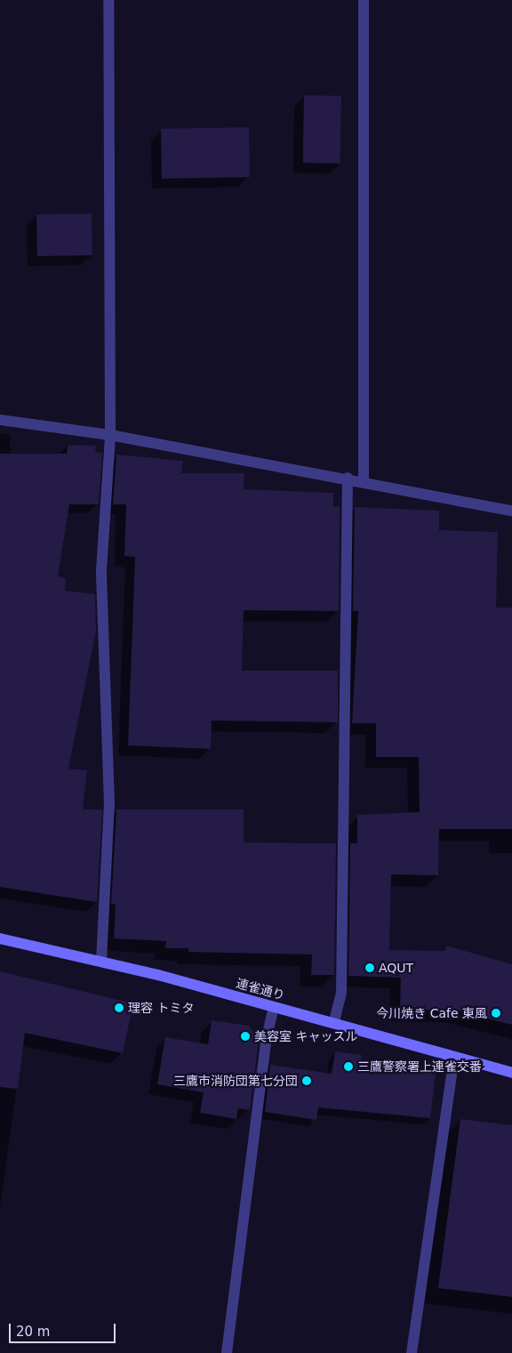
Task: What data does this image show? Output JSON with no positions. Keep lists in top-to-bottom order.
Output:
{
  "streets": {
    "main road": ["連雀通り"]
  },
  "places": [
    "AQUT",
    "理容 トミタ",
    "今川焼き Cafe 東風",
    "美容室 キャッスル",
    "三鷹警察署上連雀交番",
    "三鷹市消防団第七分団"
  ],
  "scale_bar": "20 m"
}
